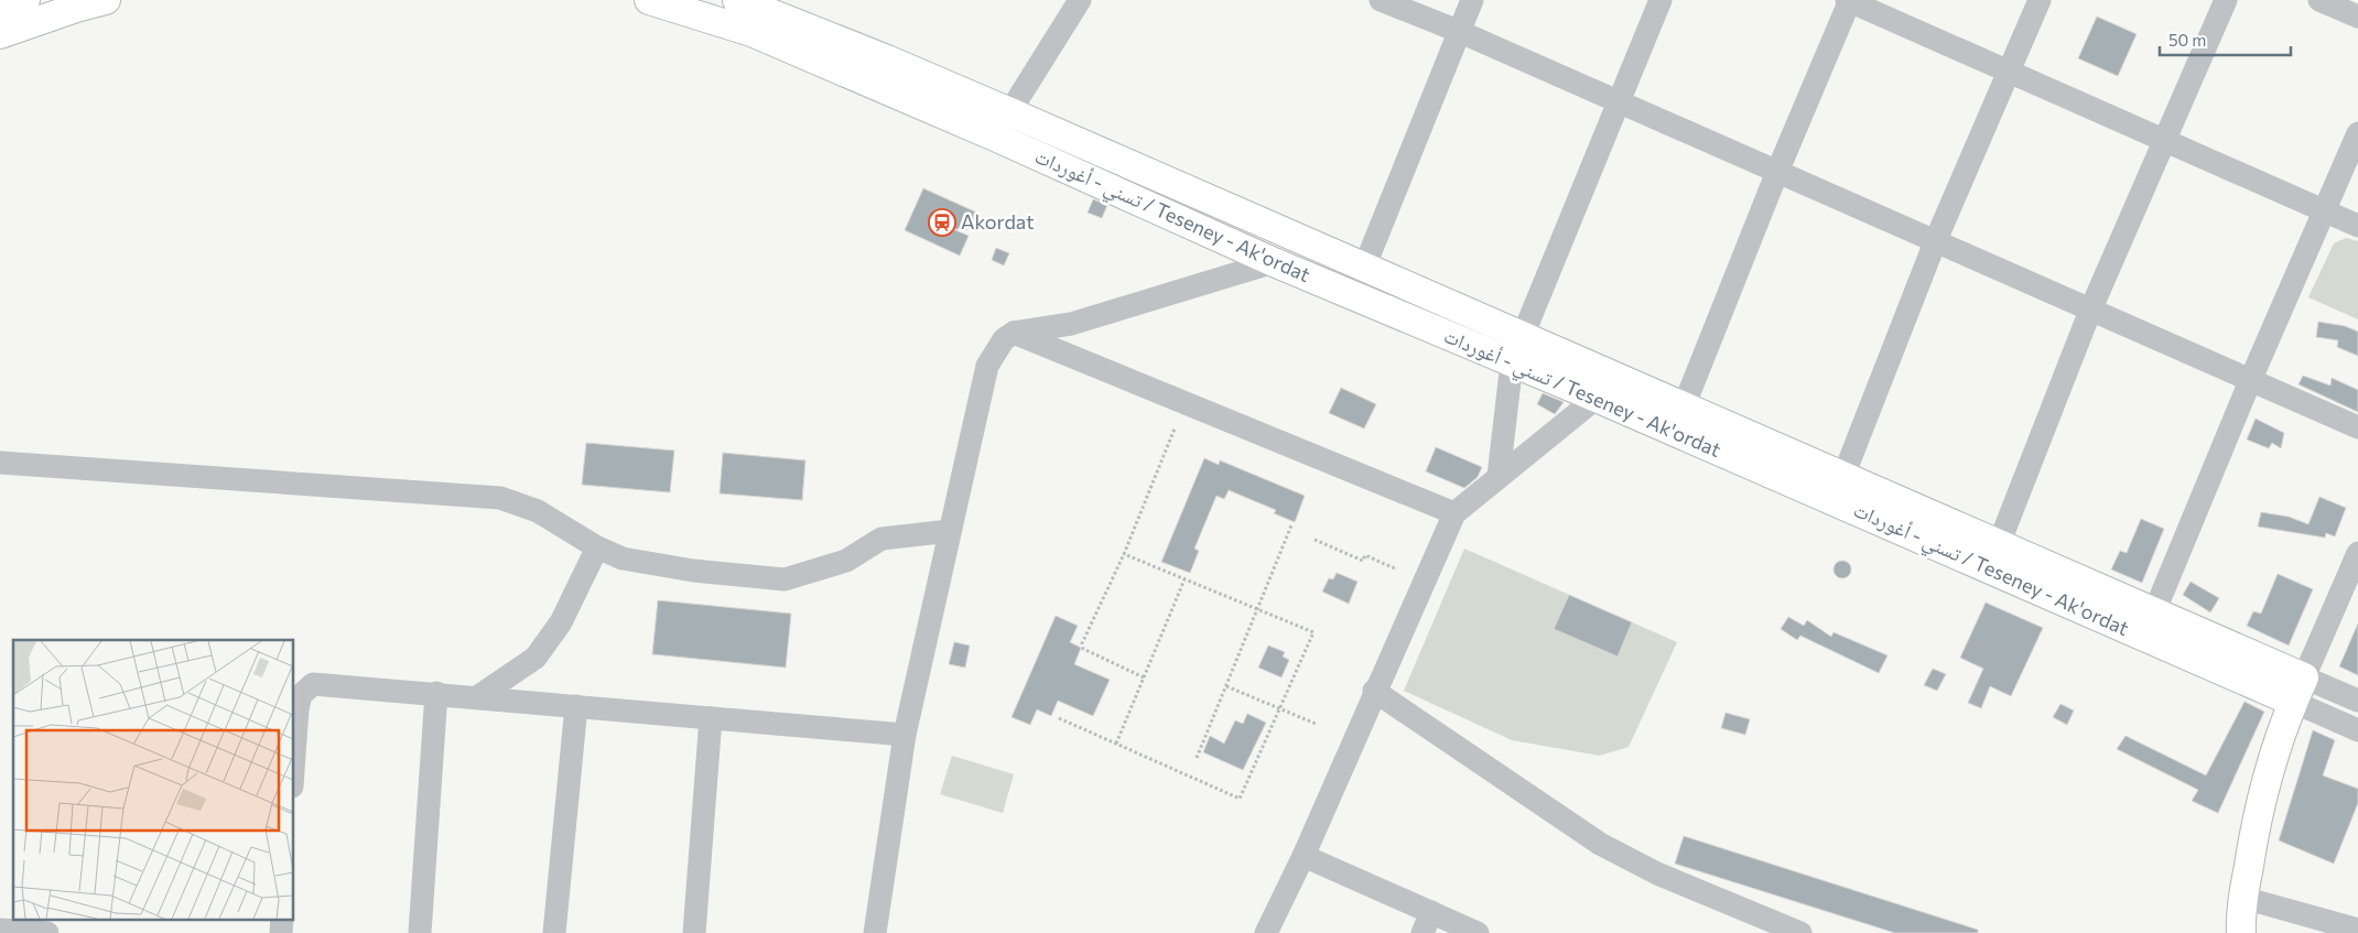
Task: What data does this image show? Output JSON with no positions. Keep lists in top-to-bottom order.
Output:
{
  "streets": {
    "main road": ["تسني - أغوردات / Teseney - Ak'ordat"]
  },
  "places": {
    "station": ["Akordat"]
  },
  "scale_bar": "50 m"
}
